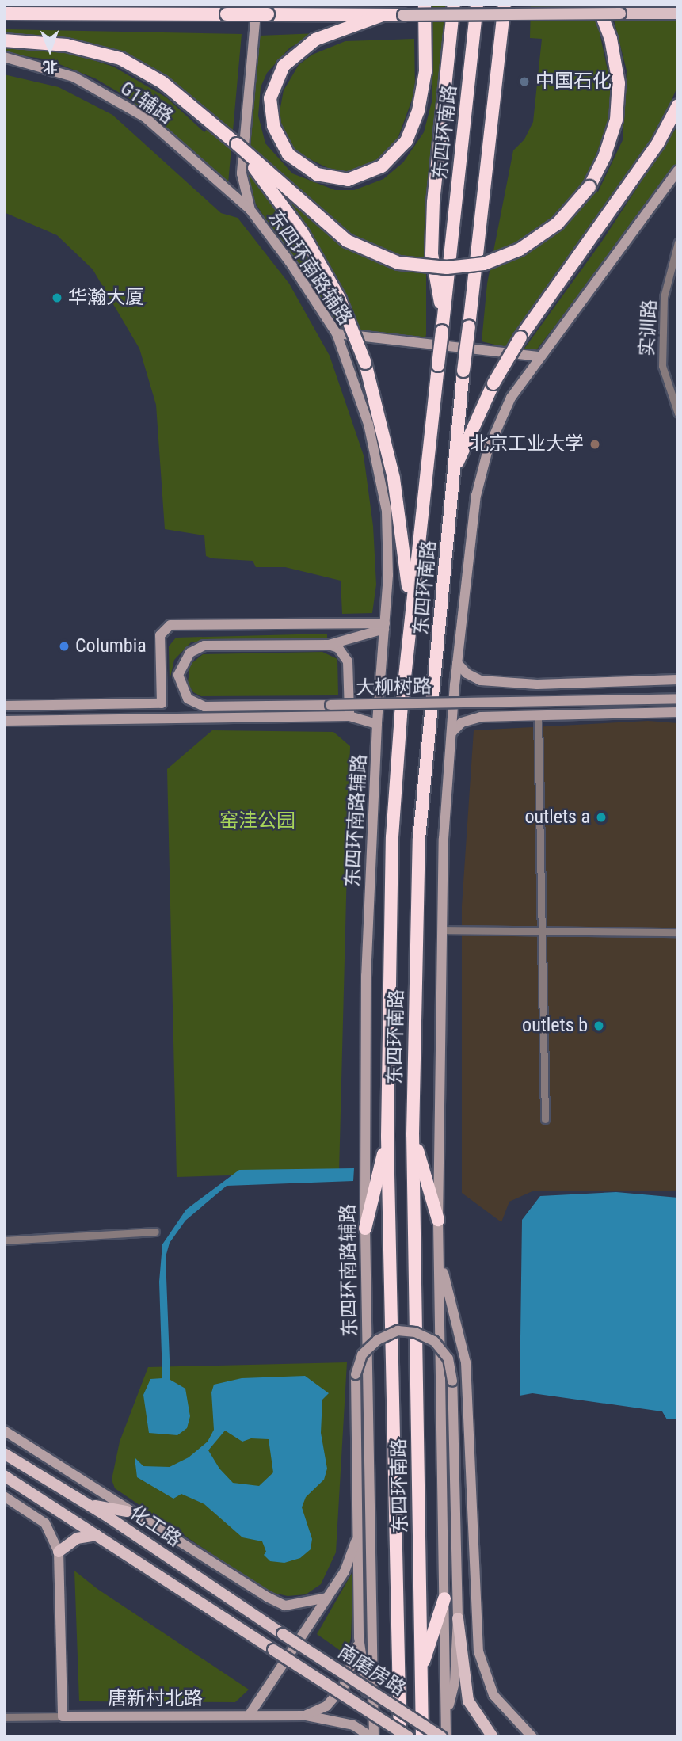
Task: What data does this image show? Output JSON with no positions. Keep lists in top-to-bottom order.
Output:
{
  "streets": {
    "highway": ["东四环南路"],
    "main road": [
      "G1辅路",
      "东四环南路辅路",
      "大柳树路",
      "化工路",
      "南磨房路",
      "唐新村北路"
    ],
    "street": ["实训路"]
  },
  "crossings": [
    ["G1辅路", "东四环南路辅路"],
    ["东四环南路辅路", "大柳树路"],
    ["东四环南路辅路", "唐新村北路"],
    ["化工路", "南磨房路"]
  ],
  "parks": ["窑洼公园"],
  "places": [
    "中国石化",
    "华瀚大厦",
    "北京工业大学",
    "Columbia",
    "outlets a",
    "outlets b"
  ],
  "north": "bottom"
}
